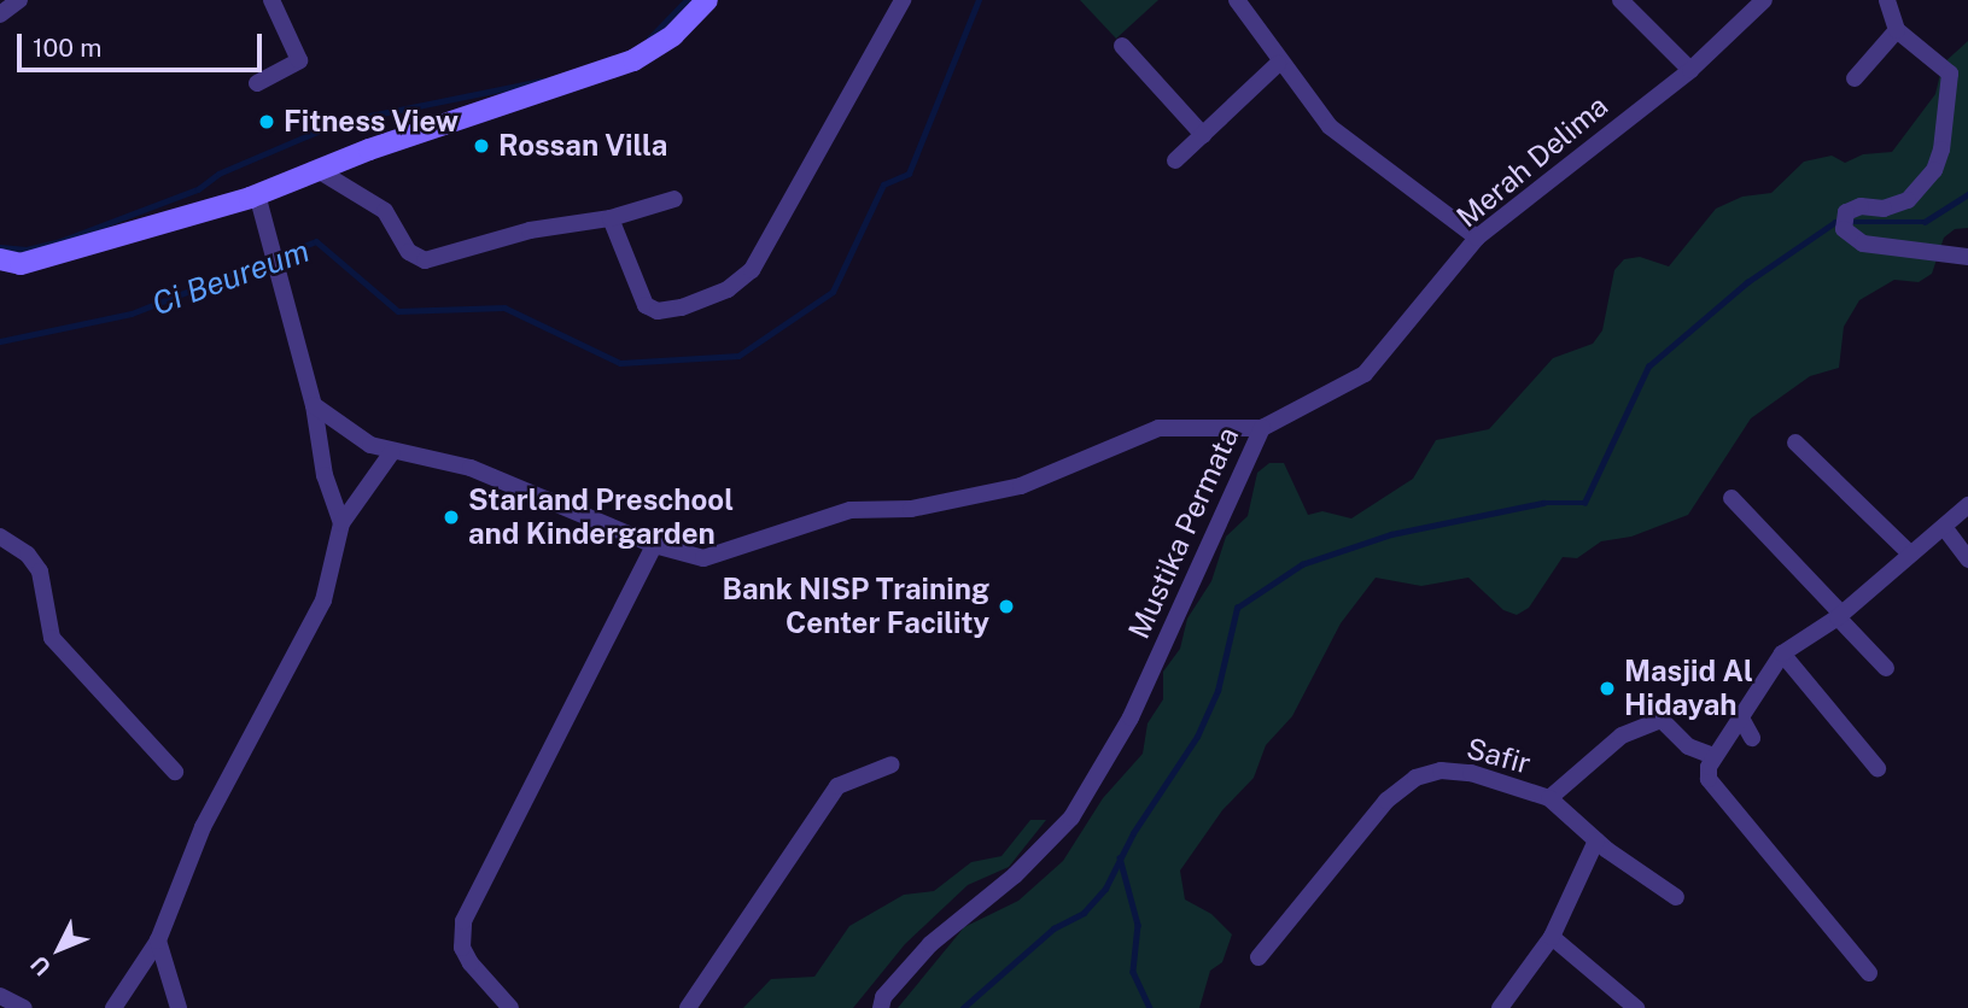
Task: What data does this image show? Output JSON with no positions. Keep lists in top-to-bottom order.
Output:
{
  "streets": {
    "street": ["Merah Delima", "Mustika Permata", "Safir"]
  },
  "crossings": [
    ["Merah Delima", "Mustika Permata"]
  ],
  "water": ["Ci Beureum"],
  "places": [
    "Fitness View",
    "Rossan Villa",
    "Starland Preschool and Kindergarden",
    "Bank NISP Training Center Facility",
    "Masjid Al Hidayah"
  ],
  "scale_bar": "100 m",
  "north": "bottom left"
}
